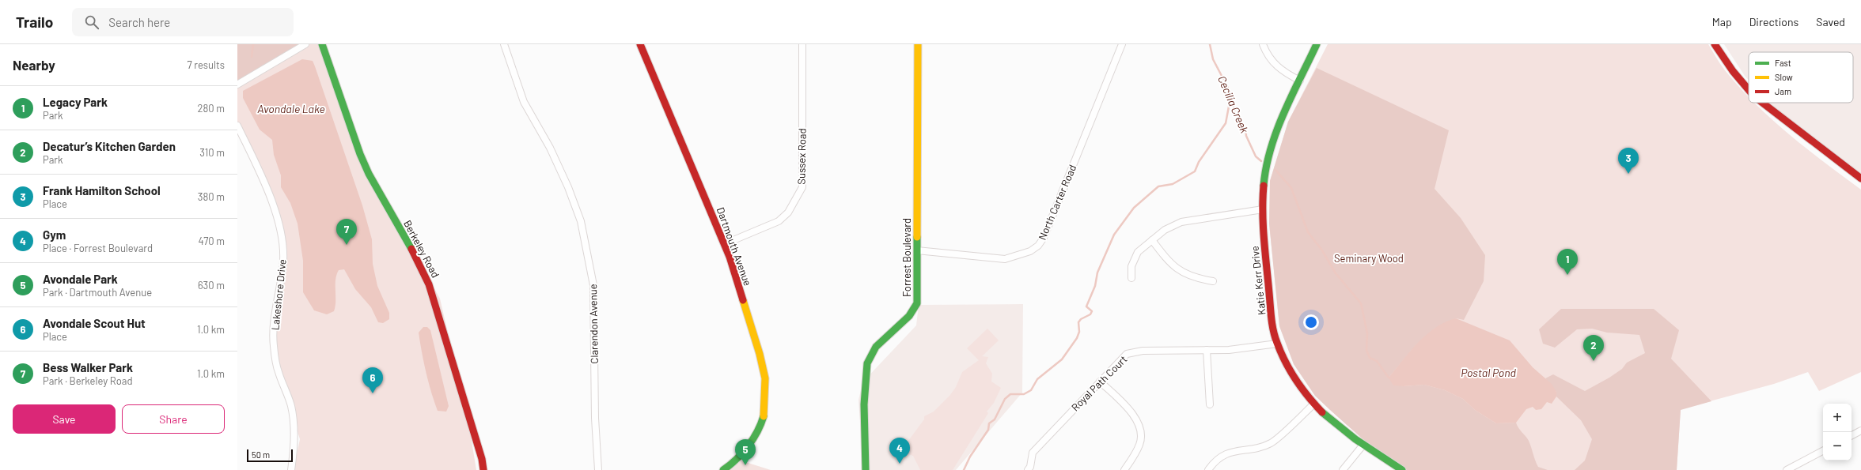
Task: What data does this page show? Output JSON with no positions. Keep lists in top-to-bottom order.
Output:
{
  "streets": {
    "street": [
      "Sussex Road",
      "North Carter Road",
      "Dartmouth Avenue",
      "Berkeley Road",
      "Forrest Boulevard",
      "Katie Kerr Drive",
      "Lakeshore Drive",
      "Clarendon Avenue",
      "Royal Path Court"
    ]
  },
  "crossings": [
    ["Sussex Road", "Dartmouth Avenue"],
    ["North Carter Road", "Forrest Boulevard"],
    ["Katie Kerr Drive", "Royal Path Court"]
  ],
  "water": ["Cecilia Creek", "Avondale Lake", "Postal Pond"],
  "parks": ["Seminary Wood"],
  "legend": ["Fast", "Slow", "Jam"],
  "scale_bar": "50 m",
  "page": {
    "header": "Trailo",
    "search": "Search here",
    "nav": ["Map", "Directions", "Saved"],
    "heading": ["Nearby", "7 results"],
    "list": [
      {
        "mark": "1",
        "name": "Legacy Park",
        "note": "Park",
        "value": "280 m"
      },
      {
        "mark": "2",
        "name": "Decatur’s Kitchen Garden",
        "note": "Park",
        "value": "310 m"
      },
      {
        "mark": "3",
        "name": "Frank Hamilton School",
        "note": "Place",
        "value": "380 m"
      },
      {
        "mark": "4",
        "name": "Gym",
        "note": "Place · Forrest Boulevard",
        "value": "470 m"
      },
      {
        "mark": "5",
        "name": "Avondale Park",
        "note": "Park · Dartmouth Avenue",
        "value": "630 m"
      },
      {
        "mark": "6",
        "name": "Avondale Scout Hut",
        "note": "Place",
        "value": "1.0 km"
      },
      {
        "mark": "7",
        "name": "Bess Walker Park",
        "note": "Park · Berkeley Road",
        "value": "1.0 km"
      }
    ],
    "pins": [
      "3",
      "7",
      "1",
      "2",
      "6",
      "4",
      "5"
    ],
    "buttons": ["Save", "Share"],
    "map_buttons": ["+", "−"],
    "scale": "50 m"
  }
}
